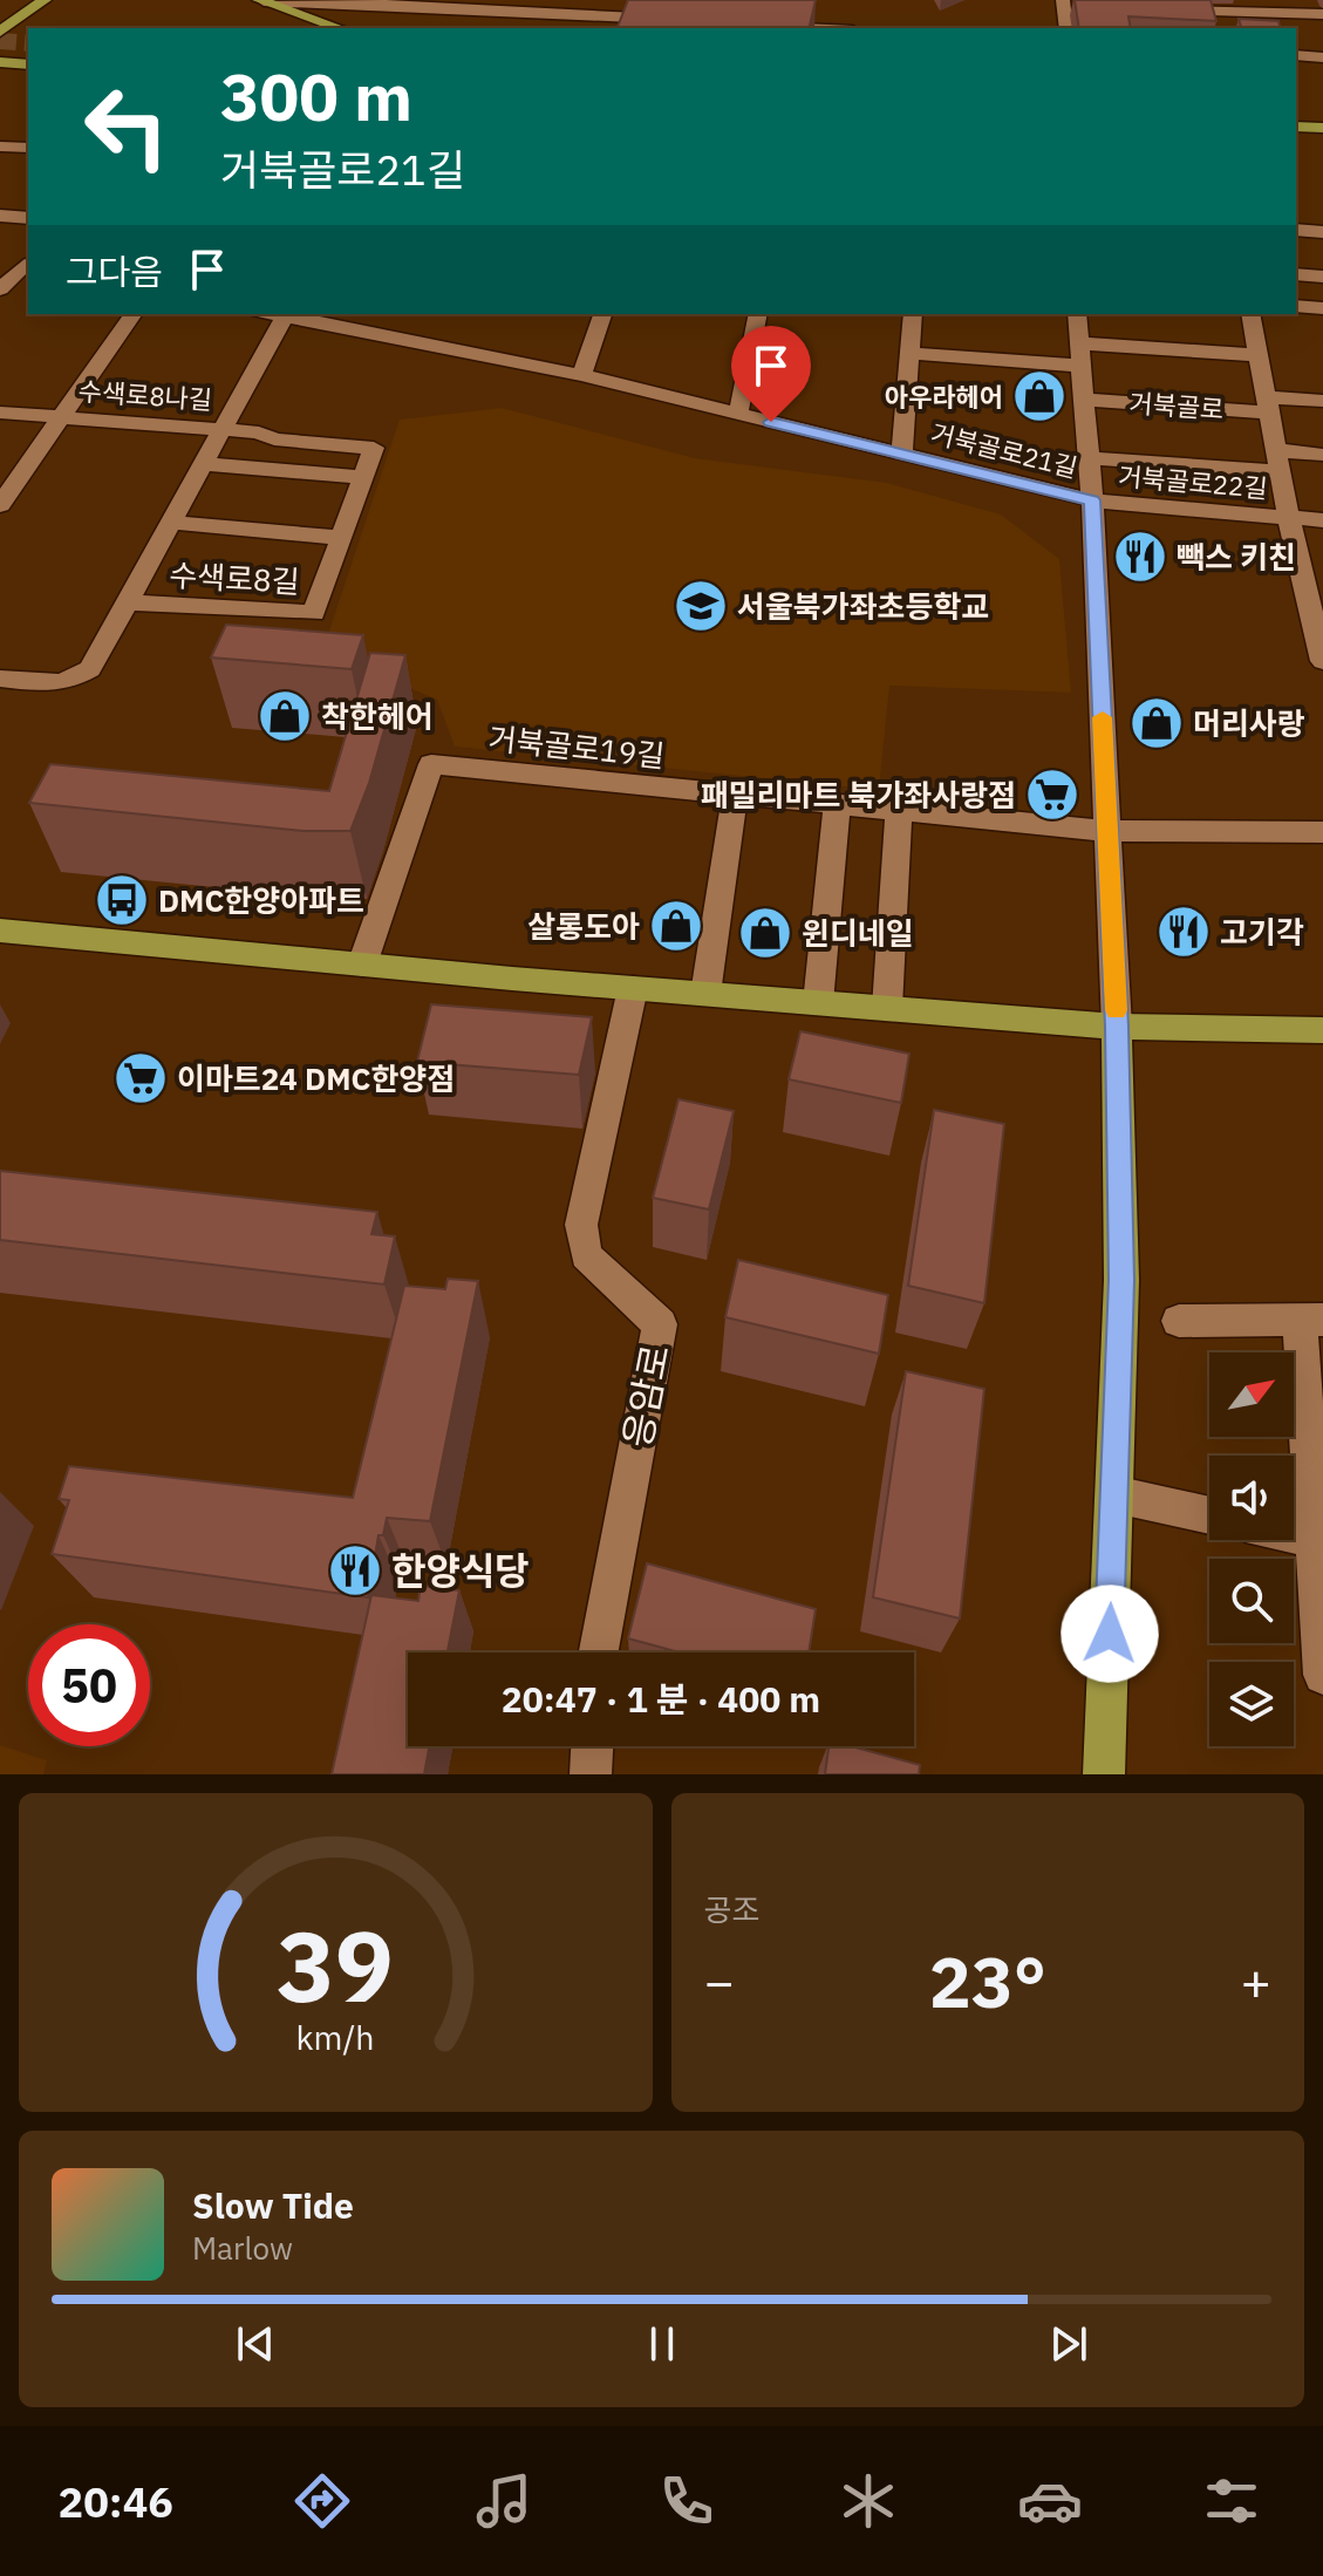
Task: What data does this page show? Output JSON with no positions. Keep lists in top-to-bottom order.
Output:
{
  "streets": {
    "main road": ["거북골로"],
    "street": [
      "수색로8나길",
      "거북골로21길",
      "거북골로22길",
      "수색로8길",
      "거북골로19길",
      "응암로"
    ]
  },
  "crossings": [
    ["수색로8나길", "수색로8길"],
    ["거북골로", "거북골로21길"],
    ["거북골로", "거북골로22길"],
    ["거북골로", "거북골로19길"],
    ["거북골로21길", "거북골로22길"],
    ["거북골로21길", "수색로8길"]
  ],
  "places": {
    "shop": [
      "아우라헤어",
      "착한헤어",
      "머리사랑",
      "살롱도아",
      "윈디네일"
    ],
    "restaurant": ["빽스 키친", "고기각", "한양식당"],
    "school or university": ["서울북가좌초등학교"],
    "supermarket": ["패밀리마트 북가좌사랑점", "이마트24 DMC한양점"],
    "bus stop": ["DMC한양아파트"]
  },
  "north": "top right",
  "page": {
    "turn": ["300 m", "거북골로21길"],
    "then": "그다음",
    "limit": "50",
    "trip": "20:47 · 1 분 · 400 m",
    "tile": "공조",
    "heat": ["−", "23°", "+"],
    "song": ["Slow Tide", "Marlow"],
    "tabs": "20:46",
    "gauge": ["39", "km/h"]
  }
}
